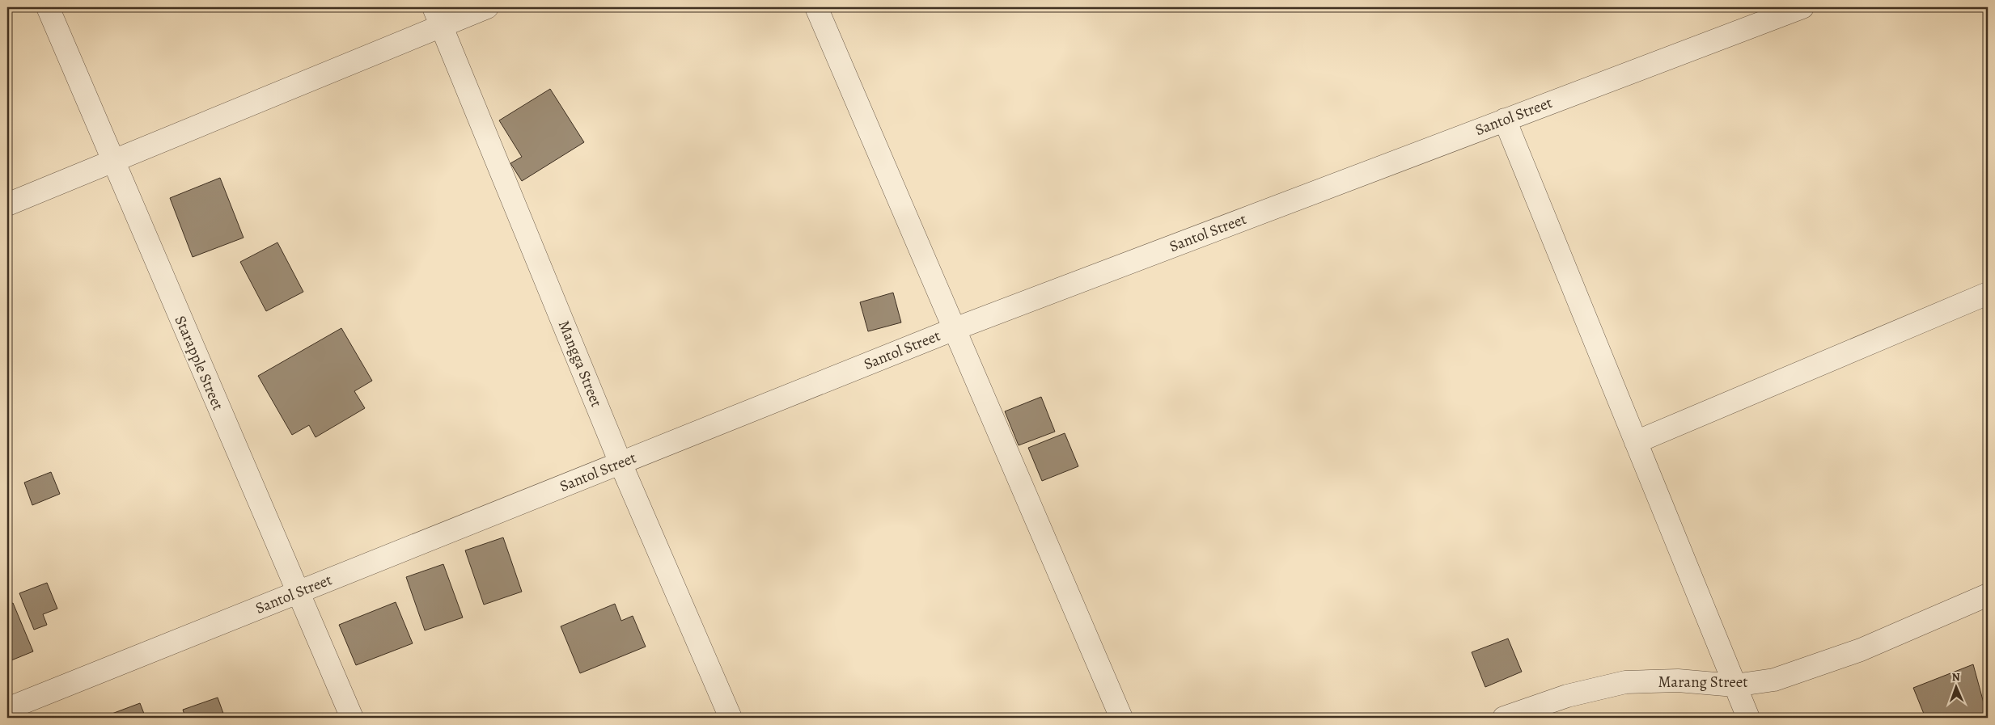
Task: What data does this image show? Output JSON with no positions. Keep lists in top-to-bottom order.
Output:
{
  "streets": {
    "street": [
      "Santol Street",
      "Starapple Street",
      "Mangga Street",
      "Marang Street"
    ]
  },
  "crossings": [
    ["Santol Street", "Starapple Street"],
    ["Santol Street", "Mangga Street"]
  ],
  "north": "top"
}
